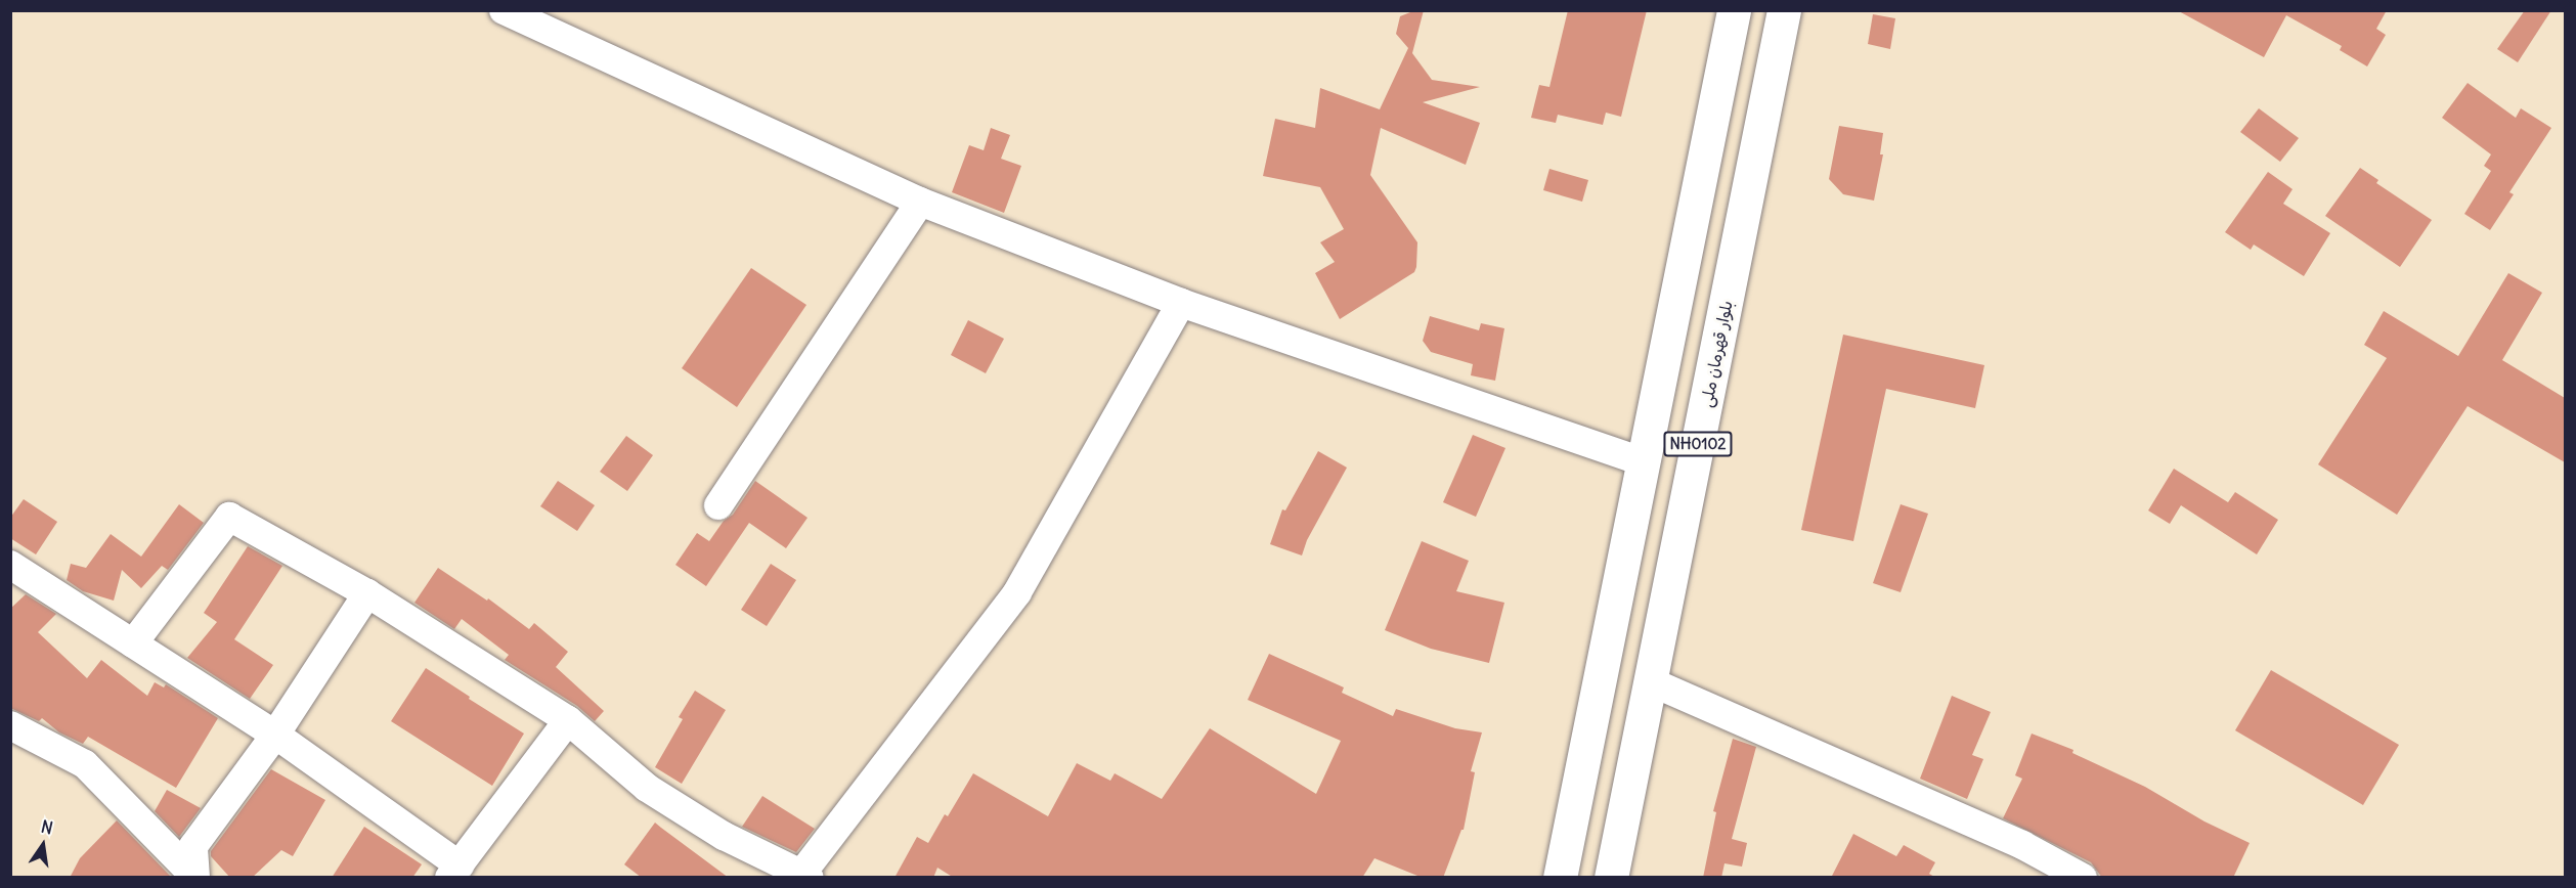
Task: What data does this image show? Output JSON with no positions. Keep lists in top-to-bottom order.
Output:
{
  "streets": {
    "highway": ["بلوار قهرمان ملی", "NH0102"]
  },
  "north": "top"
}
